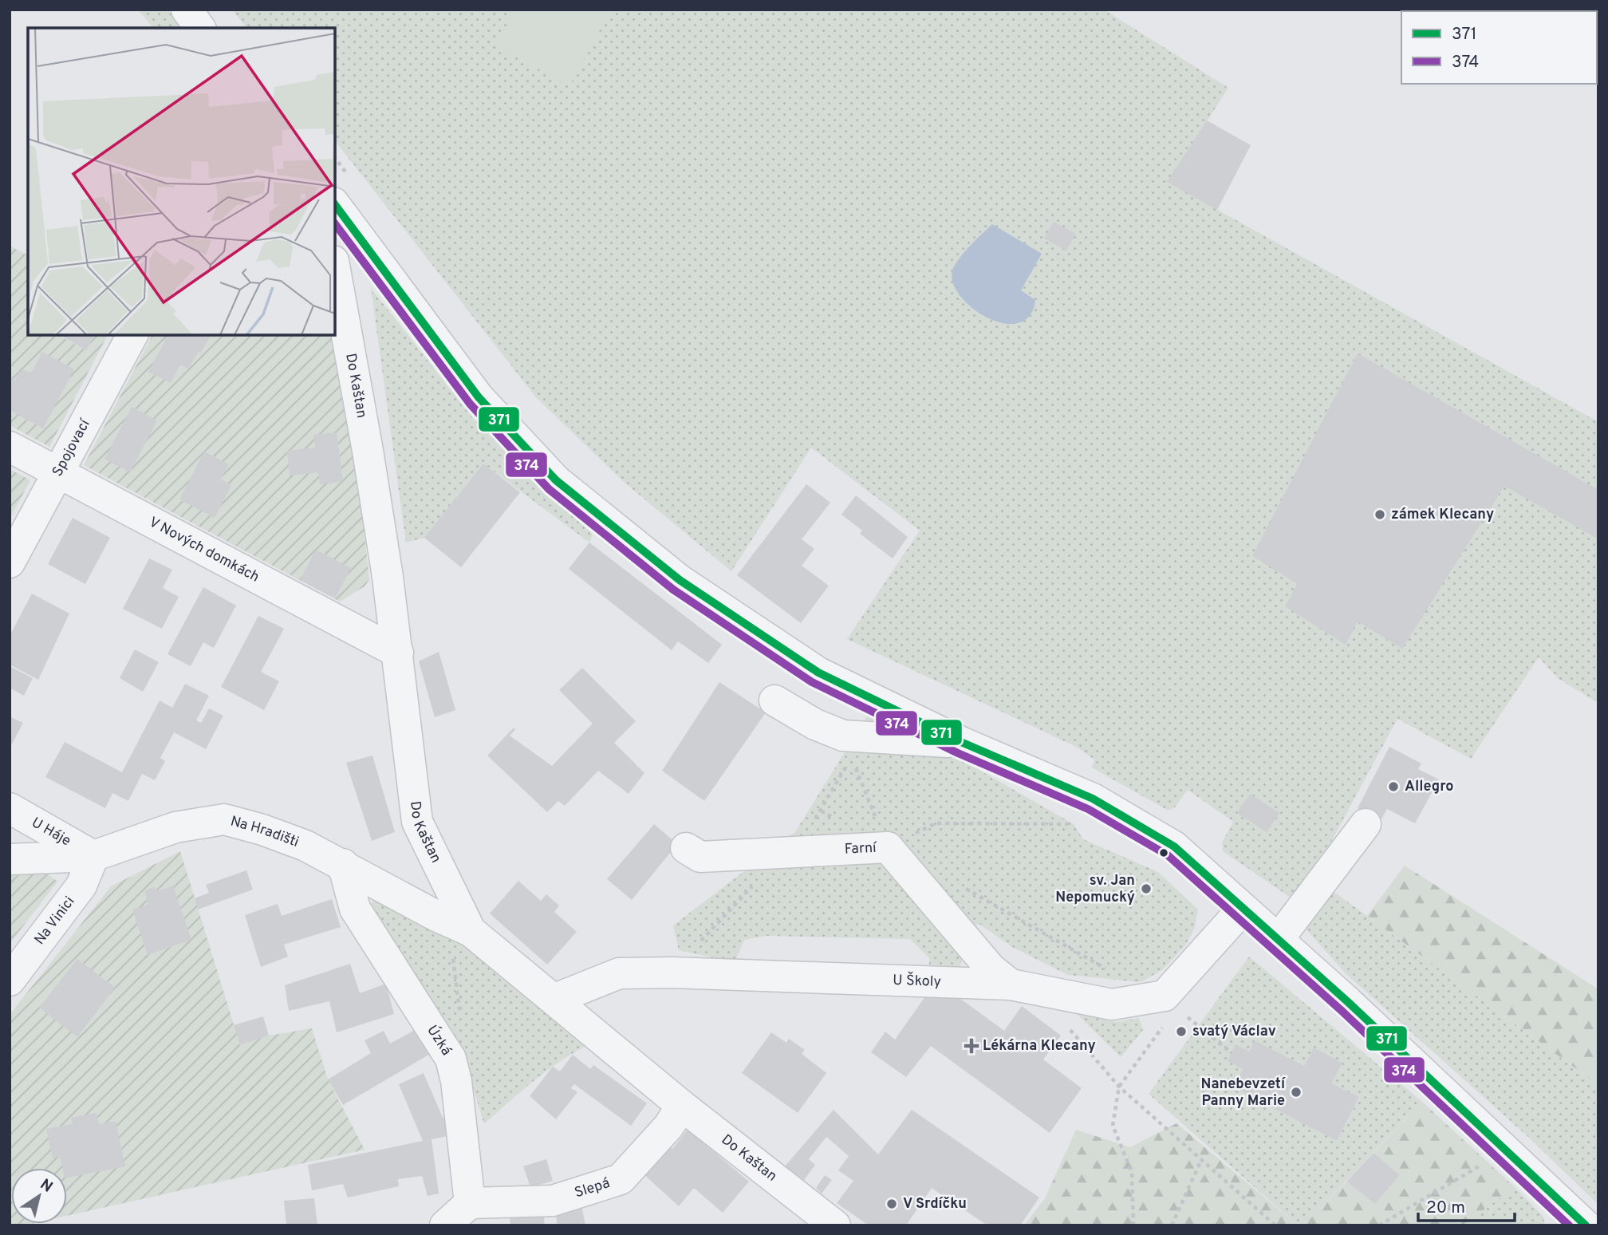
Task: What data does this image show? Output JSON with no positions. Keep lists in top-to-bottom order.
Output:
{
  "streets": {
    "street": [
      "Do Kaštan",
      "Spojovací",
      "V Nových domkách",
      "U Háje",
      "Na Hradišti",
      "Farní",
      "Na Vinici",
      "U Školy",
      "Úzká",
      "Slepá"
    ]
  },
  "crossings": [
    ["Do Kaštan", "V Nových domkách"],
    ["Do Kaštan", "Na Hradišti"],
    ["Do Kaštan", "U Školy"],
    ["Do Kaštan", "Slepá"],
    ["Spojovací", "V Nových domkách"],
    ["U Háje", "Na Hradišti"],
    ["U Háje", "Na Vinici"],
    ["Na Hradišti", "Na Vinici"],
    ["Na Hradišti", "Úzká"],
    ["Farní", "U Školy"],
    ["Úzká", "Slepá"]
  ],
  "places": {
    "other": [
      "zámek Klecany",
      "Allegro",
      "sv. Jan Nepomucký",
      "svatý Václav",
      "Nanebevzetí Panny Marie",
      "V Srdíčku"
    ],
    "health": ["Lékárna Klecany"]
  },
  "lines": ["transit line 371", "transit line 374"],
  "legend": ["371", "374"],
  "scale_bar": "20 m",
  "north": "top right"
}
